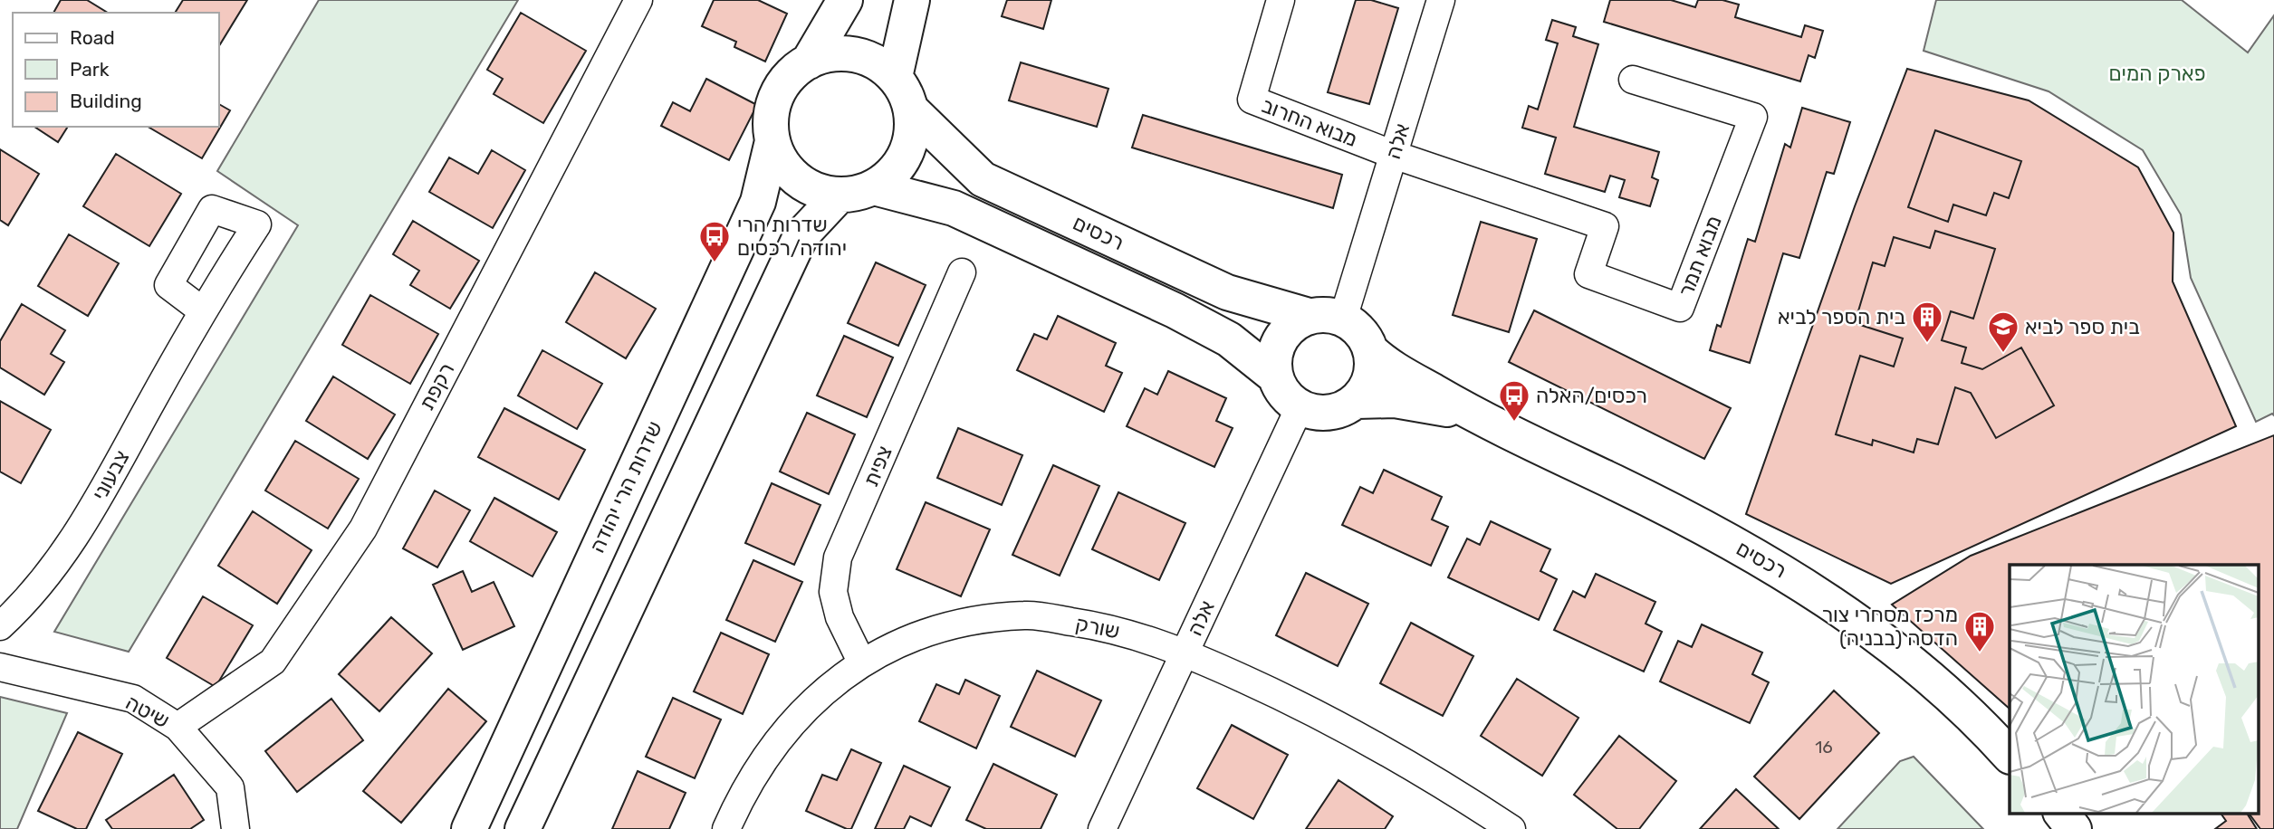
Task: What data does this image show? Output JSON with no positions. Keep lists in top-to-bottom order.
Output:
{
  "streets": {
    "street": [
      "מבוא החרוב",
      "אלה",
      "רכסים",
      "מבוא תמר",
      "רקפת",
      "צפית",
      "צבעוני",
      "שדרות הרי יהודה",
      "שורק",
      "שיטה"
    ]
  },
  "crossings": [
    ["מבוא החרוב", "אלה"],
    ["מבוא החרוב", "מבוא תמר"],
    ["אלה", "רכסים"],
    ["אלה", "מבוא תמר"],
    ["אלה", "שורק"],
    ["רכסים", "שדרות הרי יהודה"],
    ["רקפת", "שיטה"],
    ["צפית", "שורק"]
  ],
  "parks": ["פארק המים"],
  "places": {
    "bus stop": ["שדרות הרי יהודה/רכסים", "רכסים/האלה"],
    "building": ["בית הספר לביא", "מרכז מסחרי צור הדסה (בבניה)"],
    "school or university": ["בית ספר לביא"]
  },
  "house_numbers": ["16"],
  "legend": ["Road", "Park", "Building"]
}
